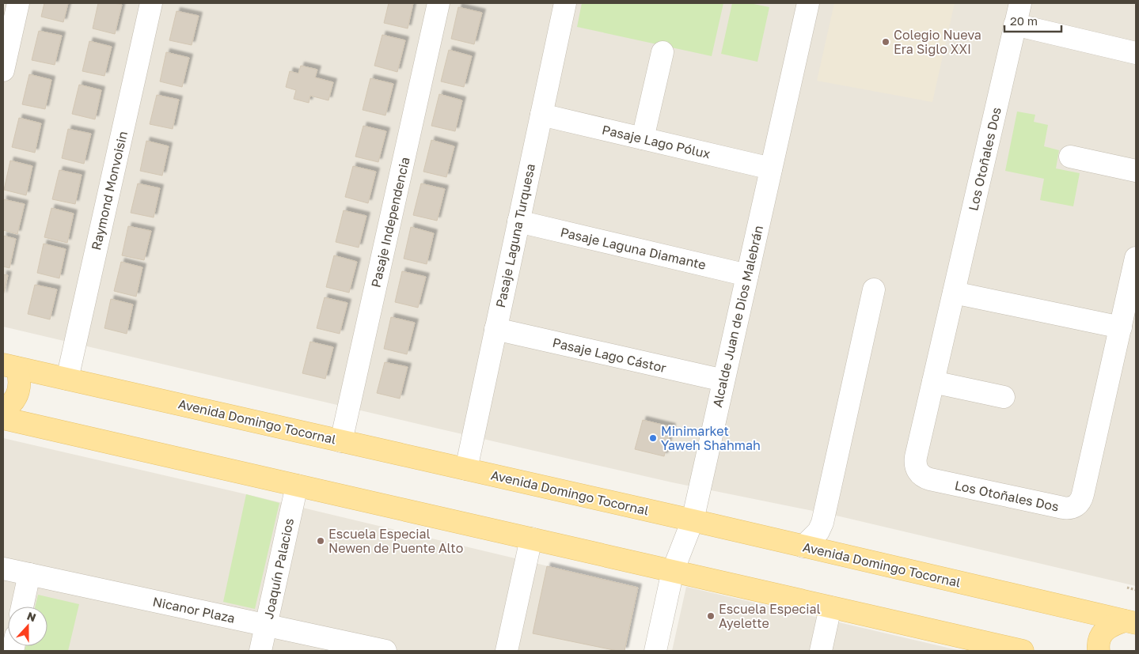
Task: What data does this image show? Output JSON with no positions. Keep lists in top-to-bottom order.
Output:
{
  "streets": {
    "main road": ["Avenida Domingo Tocornal"],
    "street": [
      "Pasaje Lago Pólux",
      "Los Otoñales Dos",
      "Raymond Monvoisin",
      "Pasaje Independencia",
      "Pasaje Laguna Turquesa",
      "Pasaje Laguna Diamante",
      "Alcalde Juan de Dios Malebrán",
      "Pasaje Lago Cástor",
      "Joaquín Palacios",
      "Nicanor Plaza"
    ]
  },
  "crossings": [
    ["Pasaje Lago Pólux", "Pasaje Laguna Turquesa"],
    ["Pasaje Lago Pólux", "Alcalde Juan de Dios Malebrán"],
    ["Raymond Monvoisin", "Avenida Domingo Tocornal"],
    ["Pasaje Independencia", "Avenida Domingo Tocornal"],
    ["Pasaje Laguna Turquesa", "Pasaje Laguna Diamante"],
    ["Pasaje Laguna Turquesa", "Pasaje Lago Cástor"],
    ["Pasaje Laguna Turquesa", "Avenida Domingo Tocornal"],
    ["Pasaje Laguna Diamante", "Alcalde Juan de Dios Malebrán"],
    ["Alcalde Juan de Dios Malebrán", "Pasaje Lago Cástor"],
    ["Alcalde Juan de Dios Malebrán", "Avenida Domingo Tocornal"],
    ["Joaquín Palacios", "Nicanor Plaza"]
  ],
  "places": [
    "Colegio Nueva Era Siglo XXI",
    "Minimarket Yaweh Shahmah",
    "Escuela Especial Newen de Puente Alto",
    "Escuela Especial Ayelette"
  ],
  "scale_bar": "20 m",
  "north": "top"
}
